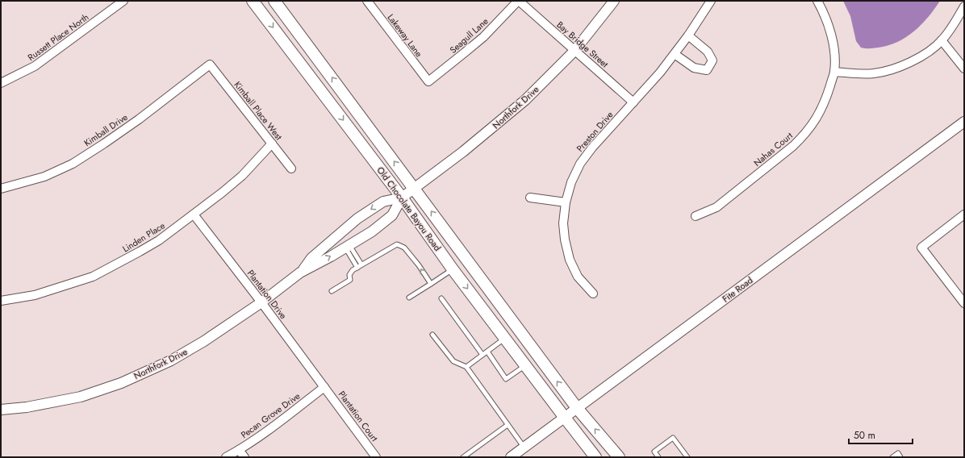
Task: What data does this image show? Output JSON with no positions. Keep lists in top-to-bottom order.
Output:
{
  "streets": {
    "main road": ["Old Chocolate Bayou Road"],
    "street": [
      "Lakeway Lane",
      "Seagull Lane",
      "Russett Place North",
      "Bay Bridge Street",
      "Northfork Drive",
      "Kimball Place West",
      "Kimball Drive",
      "Preston Drive",
      "Nahas Court",
      "Linden Place",
      "Fite Road",
      "Plantation Drive",
      "Pecan Grove Drive",
      "Plantation Court"
    ]
  },
  "crossings": [
    ["Lakeway Lane", "Seagull Lane"],
    ["Seagull Lane", "Bay Bridge Street"],
    ["Bay Bridge Street", "Northfork Drive"],
    ["Bay Bridge Street", "Preston Drive"],
    ["Northfork Drive", "Old Chocolate Bayou Road"],
    ["Northfork Drive", "Plantation Drive"],
    ["Kimball Place West", "Kimball Drive"],
    ["Kimball Place West", "Linden Place"],
    ["Old Chocolate Bayou Road", "Fite Road"],
    ["Linden Place", "Plantation Drive"],
    ["Plantation Drive", "Pecan Grove Drive"],
    ["Plantation Drive", "Plantation Court"],
    ["Pecan Grove Drive", "Plantation Court"]
  ],
  "scale_bar": "50 m"
}
